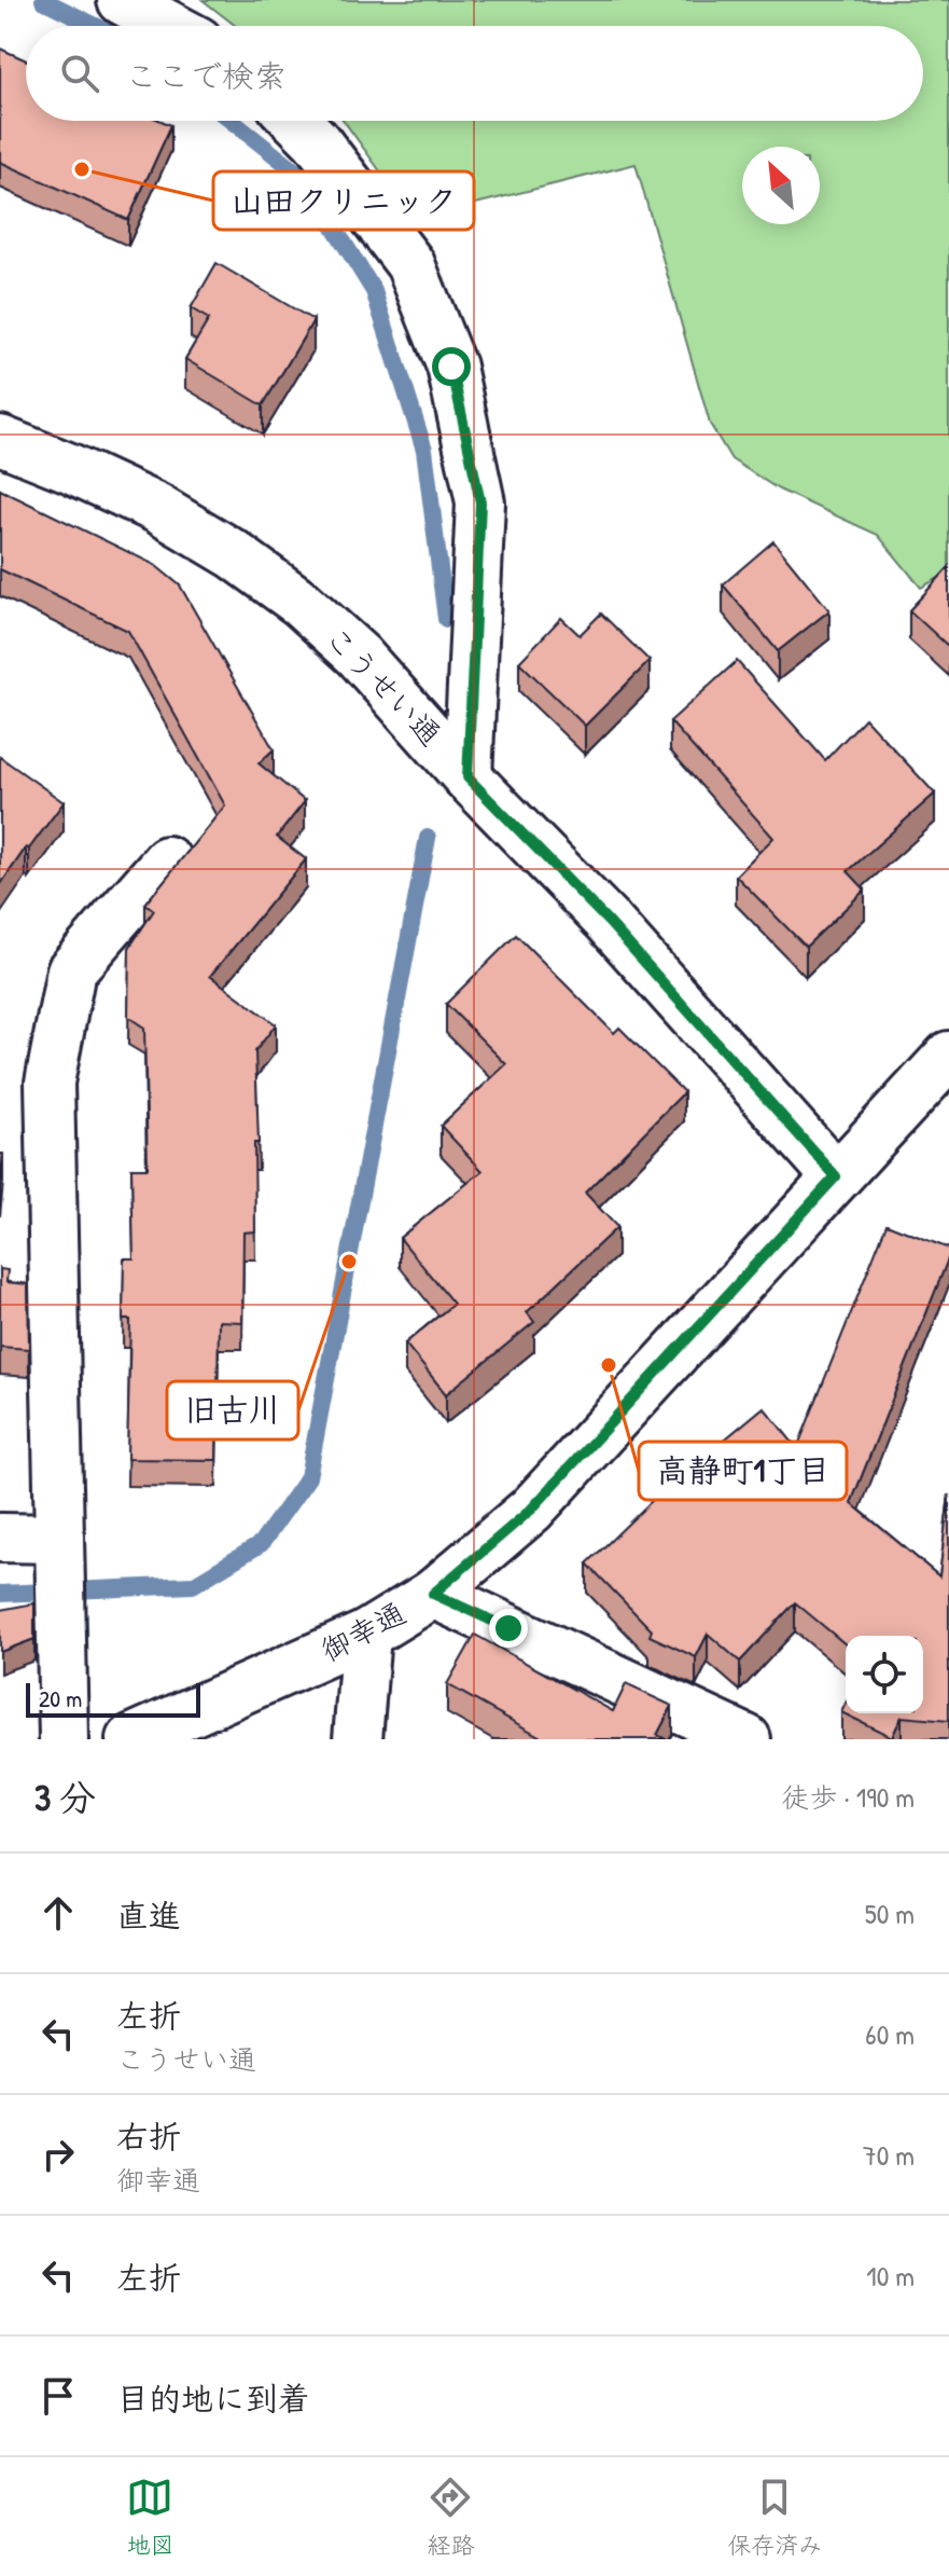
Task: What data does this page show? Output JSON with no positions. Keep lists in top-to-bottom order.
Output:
{
  "streets": {
    "street": ["こうせい通", "御幸通"]
  },
  "crossings": [
    ["こうせい通", "御幸通"]
  ],
  "places": ["山田クリニック", "旧古川", "高静町1丁目"],
  "scale_bar": "20 m",
  "north": "top left",
  "page": {
    "search": "ここで検索",
    "scale": "20 m",
    "heading": ["3 分", "徒歩 · 190 m"],
    "list": [
      ["直進", "50 m"],
      ["左折", "こうせい通", "60 m"],
      ["右折", "御幸通", "70 m"],
      ["左折", "10 m"],
      "目的地に到着"
    ],
    "nav": ["地図", "経路", "保存済み"]
  }
}
